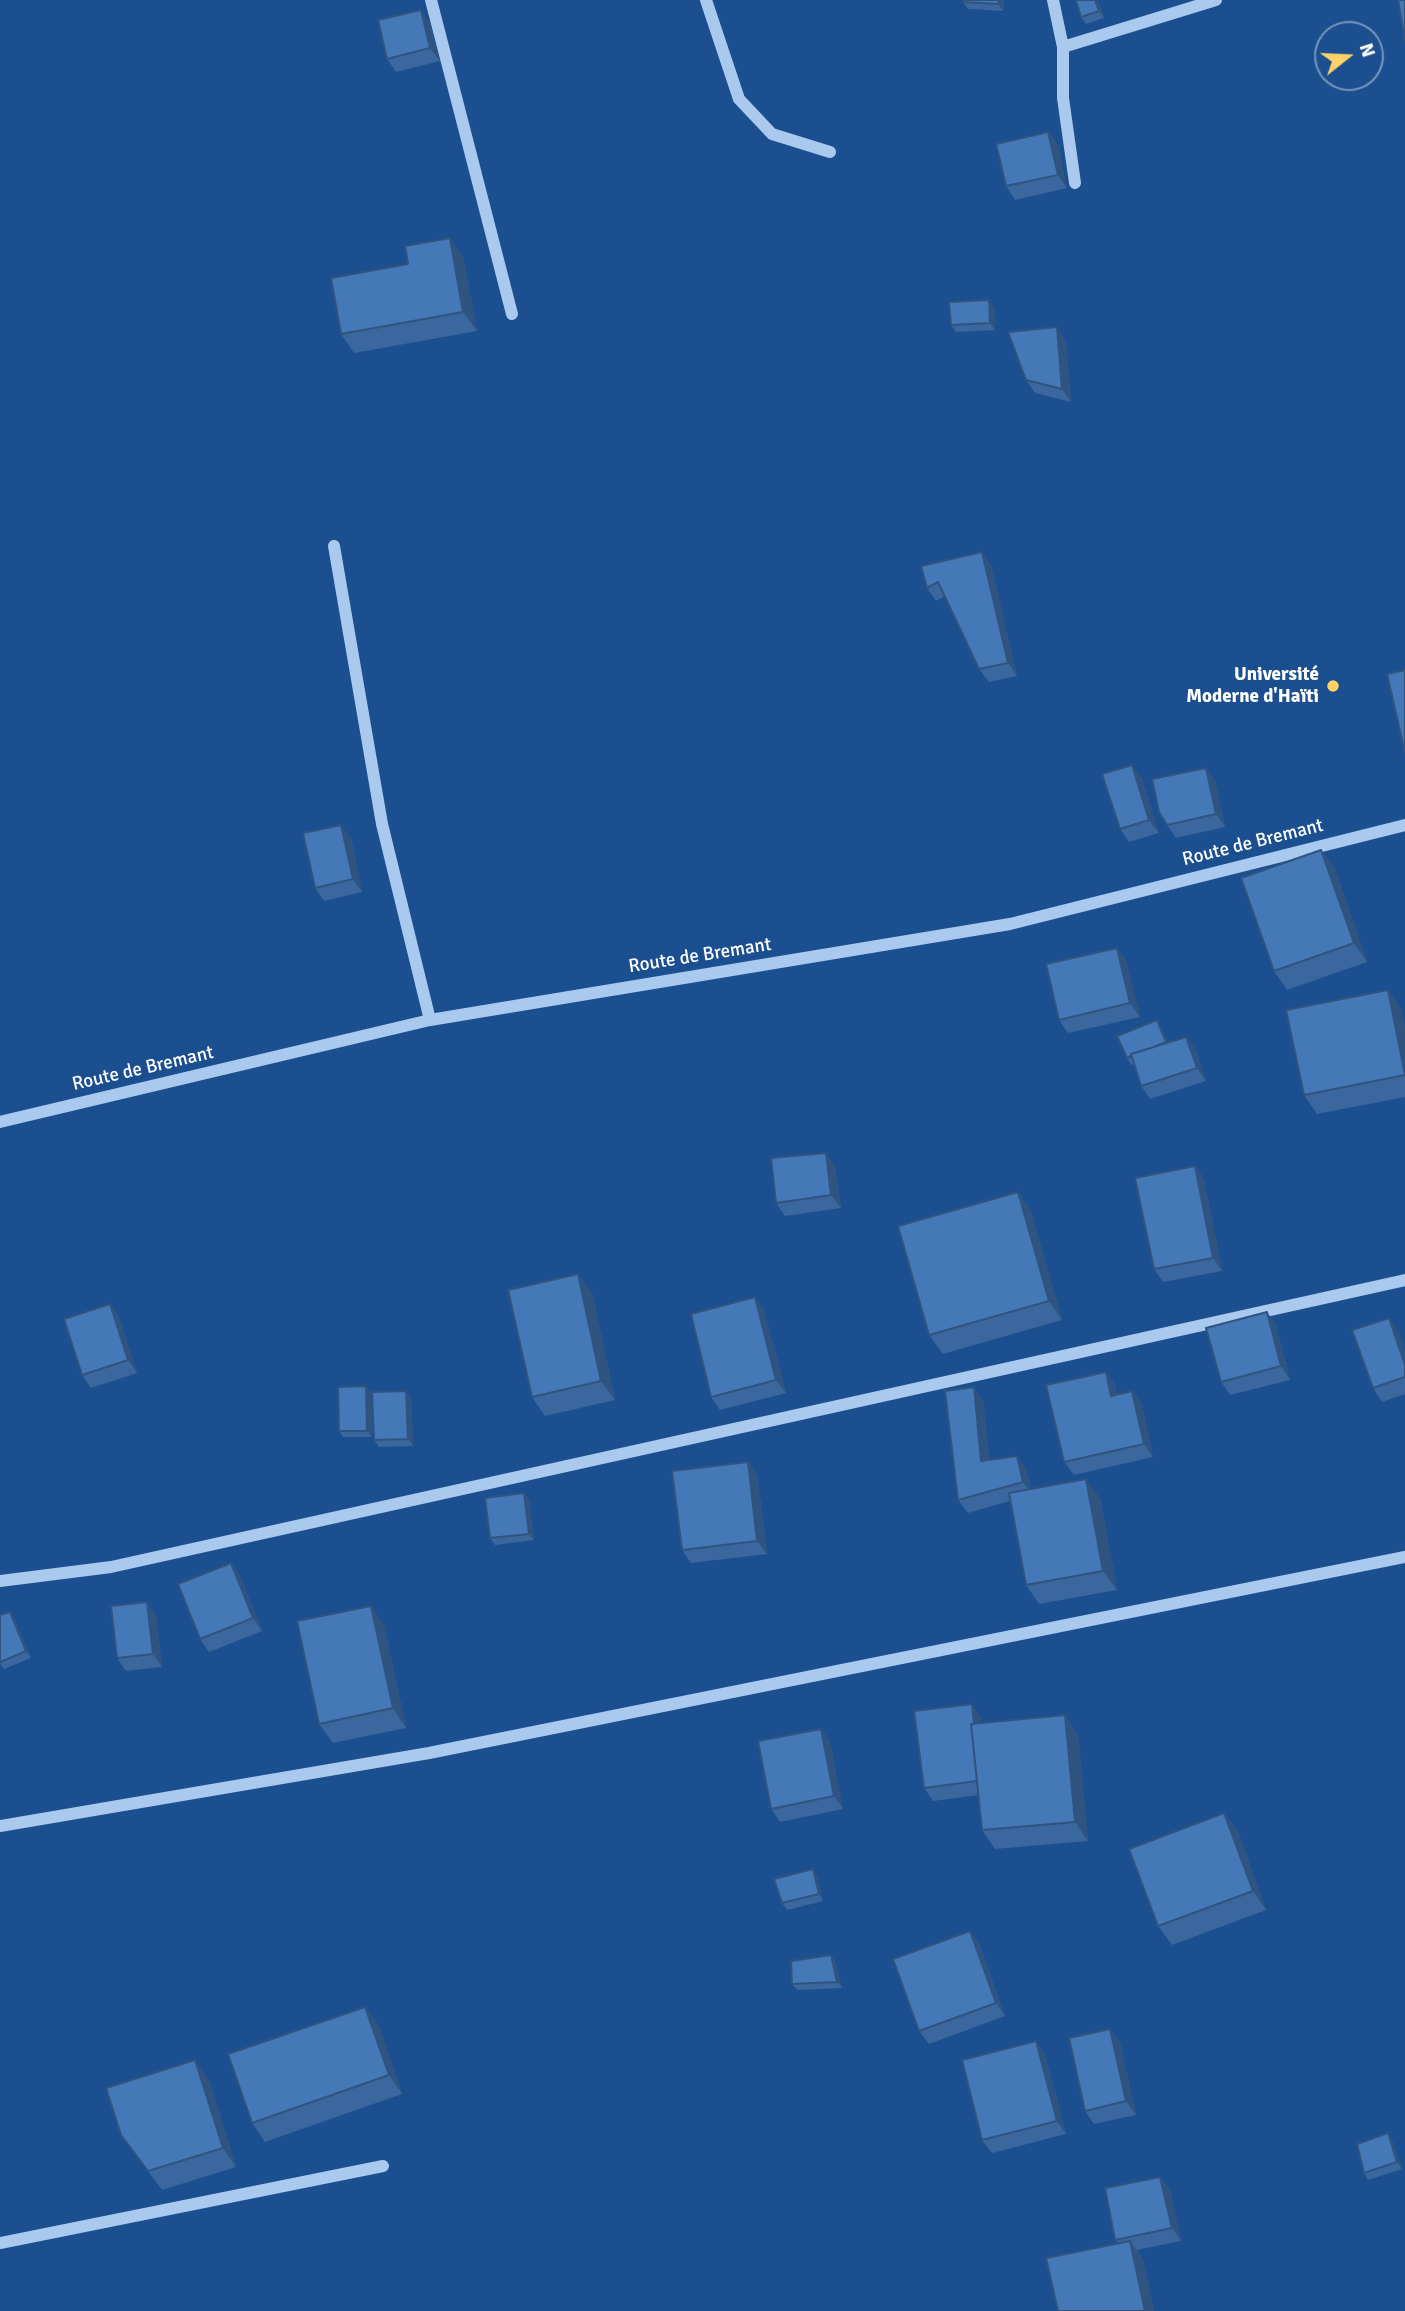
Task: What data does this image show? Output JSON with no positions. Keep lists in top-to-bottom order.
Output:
{
  "streets": {
    "street": ["Route de Bremant"]
  },
  "places": ["Université Moderne d'Haïti"],
  "north": "right"
}
